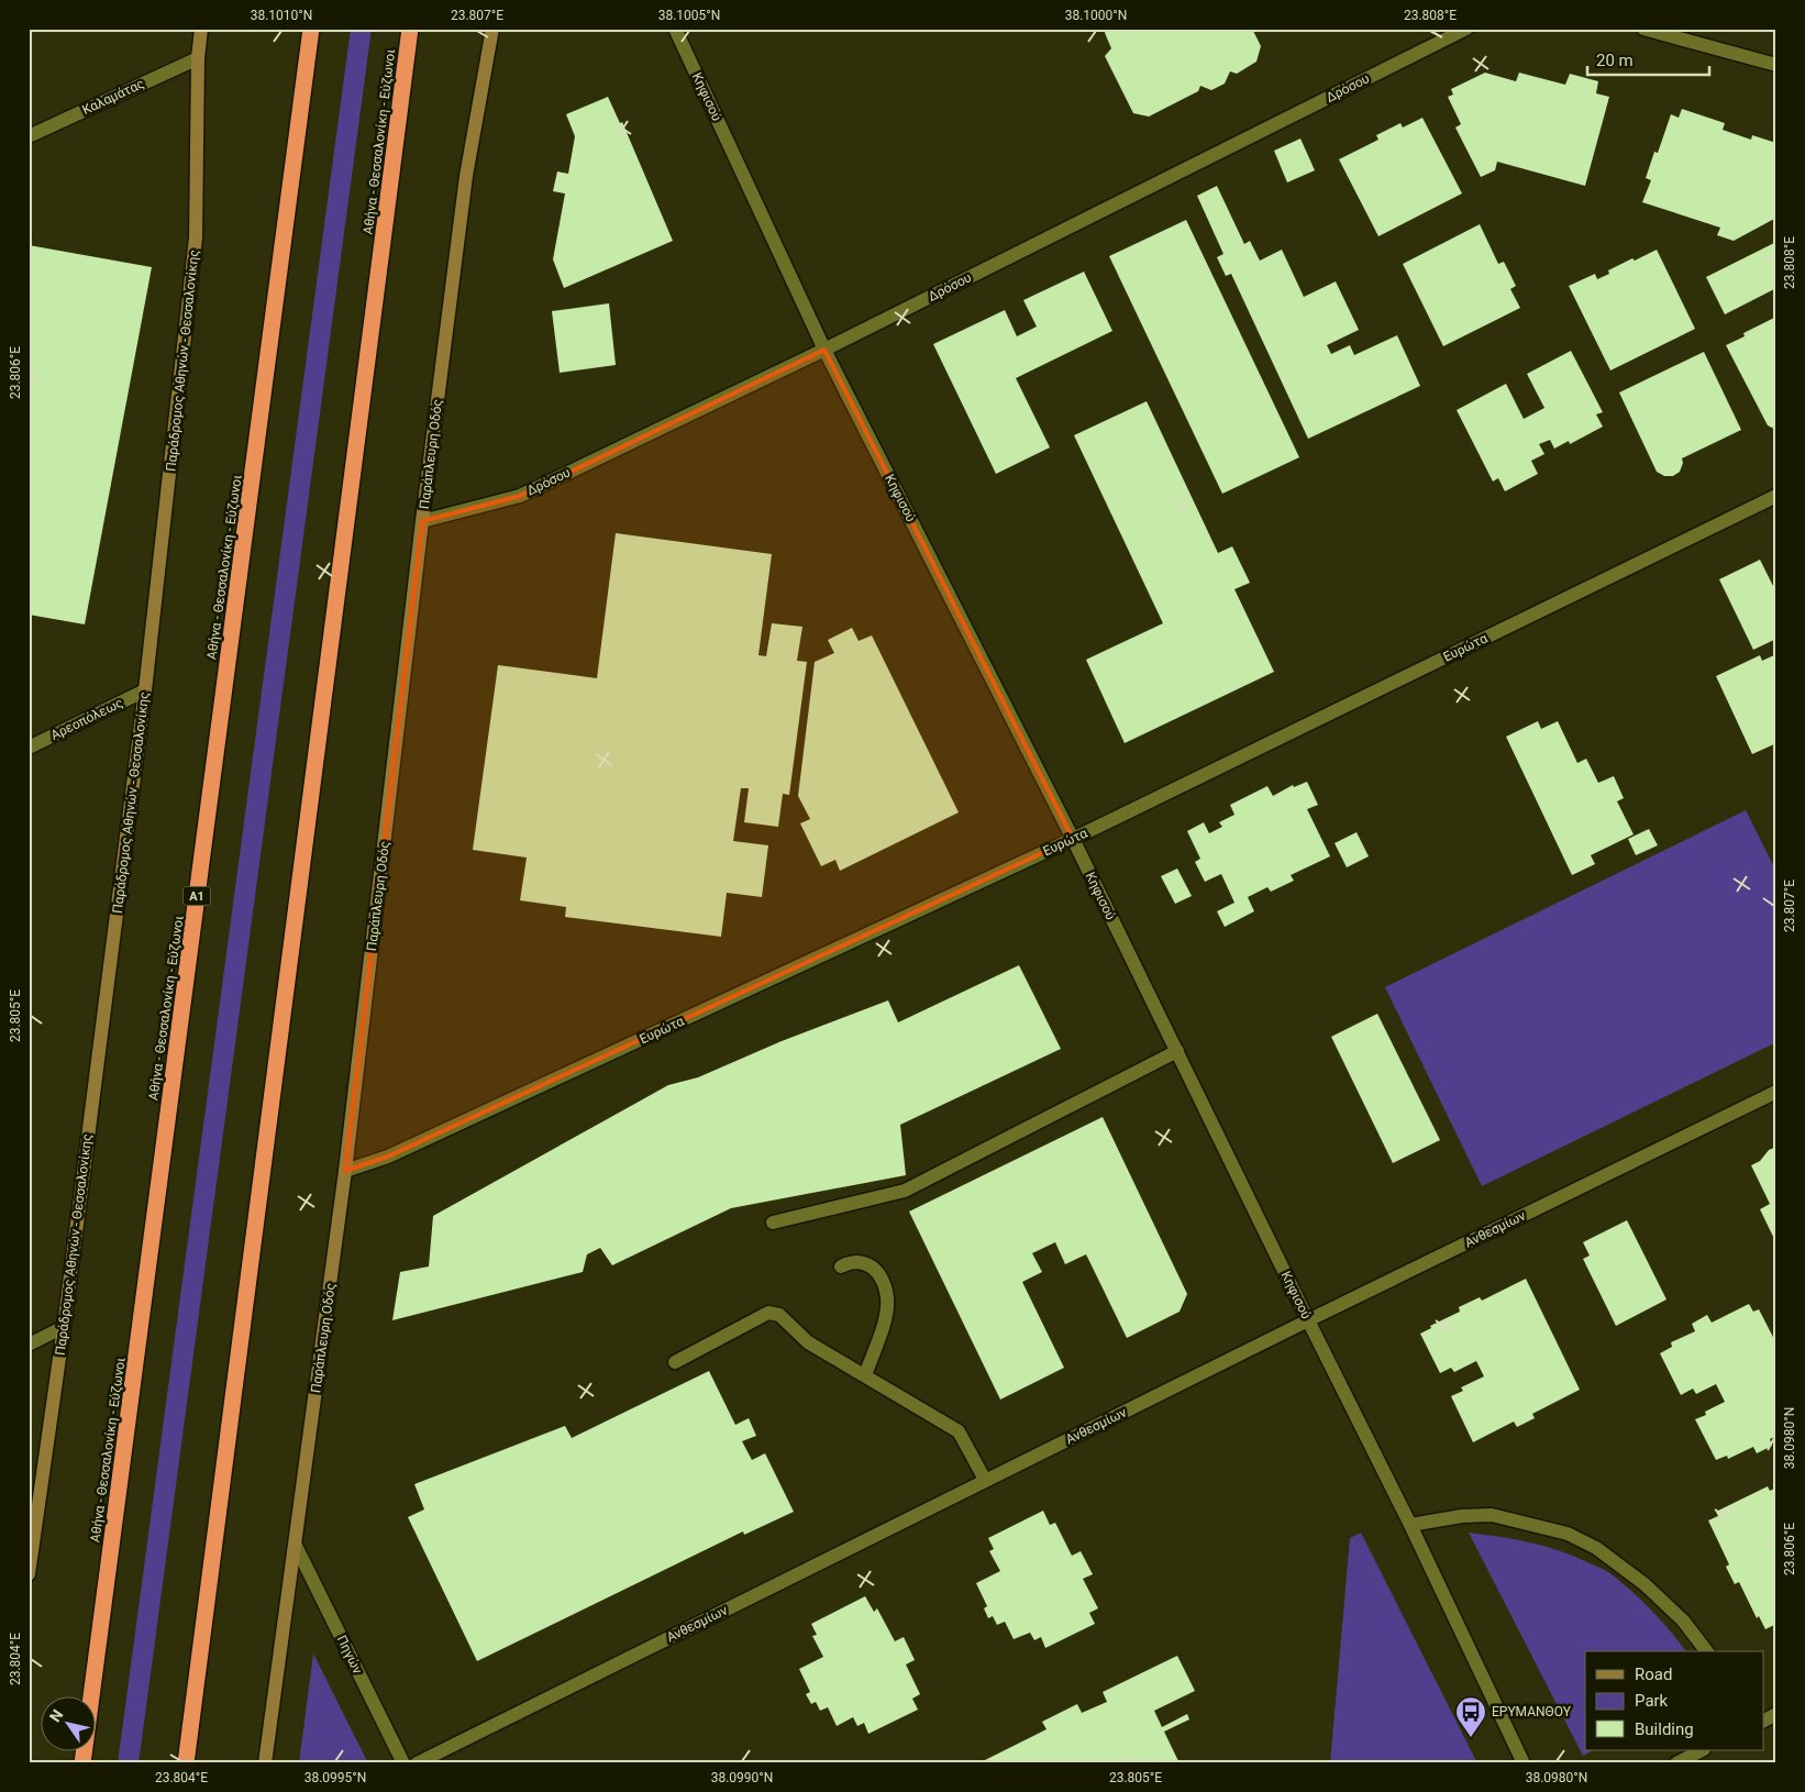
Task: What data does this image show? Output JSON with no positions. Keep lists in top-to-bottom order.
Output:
{
  "streets": {
    "highway": ["Αθήνα - Θεσσαλονίκη - Εύζωνοι", "Α1"],
    "main road": ["Παράδρομος Αθηνών - Θεσσαλονίκης", "Παράπλευρη Οδός"],
    "street": [
      "Δρόσου",
      "Καλαμάτας",
      "Κηφισού",
      "Ευρώτα",
      "Αρεοπόλεως",
      "Ανθεσμίων",
      "Πηγών"
    ]
  },
  "crossings": [
    ["Δρόσου", "Κηφισού"],
    ["Δρόσου", "Παράπλευρη Οδός"],
    ["Καλαμάτας", "Παράδρομος Αθηνών - Θεσσαλονίκης"],
    ["Κηφισού", "Ευρώτα"],
    ["Κηφισού", "Ανθεσμίων"],
    ["Παράδρομος Αθηνών - Θεσσαλονίκης", "Αρεοπόλεως"],
    ["Παράπλευρη Οδός", "Ευρώτα"],
    ["Παράπλευρη Οδός", "Πηγών"]
  ],
  "places": {
    "bus stop": ["ΕΡΥΜΑΝΘΟΥ"]
  },
  "legend": ["Road", "Park", "Building"],
  "scale_bar": "20 m",
  "north": "top left",
  "coordinates": [
    "38.1010°N",
    "23.807°E",
    "38.1005°N",
    "38.1000°N",
    "23.808°E",
    "23.806°E",
    "23.805°E",
    "38.0980°N",
    "23.804°E",
    "38.0995°N",
    "38.0990°N"
  ]
}
